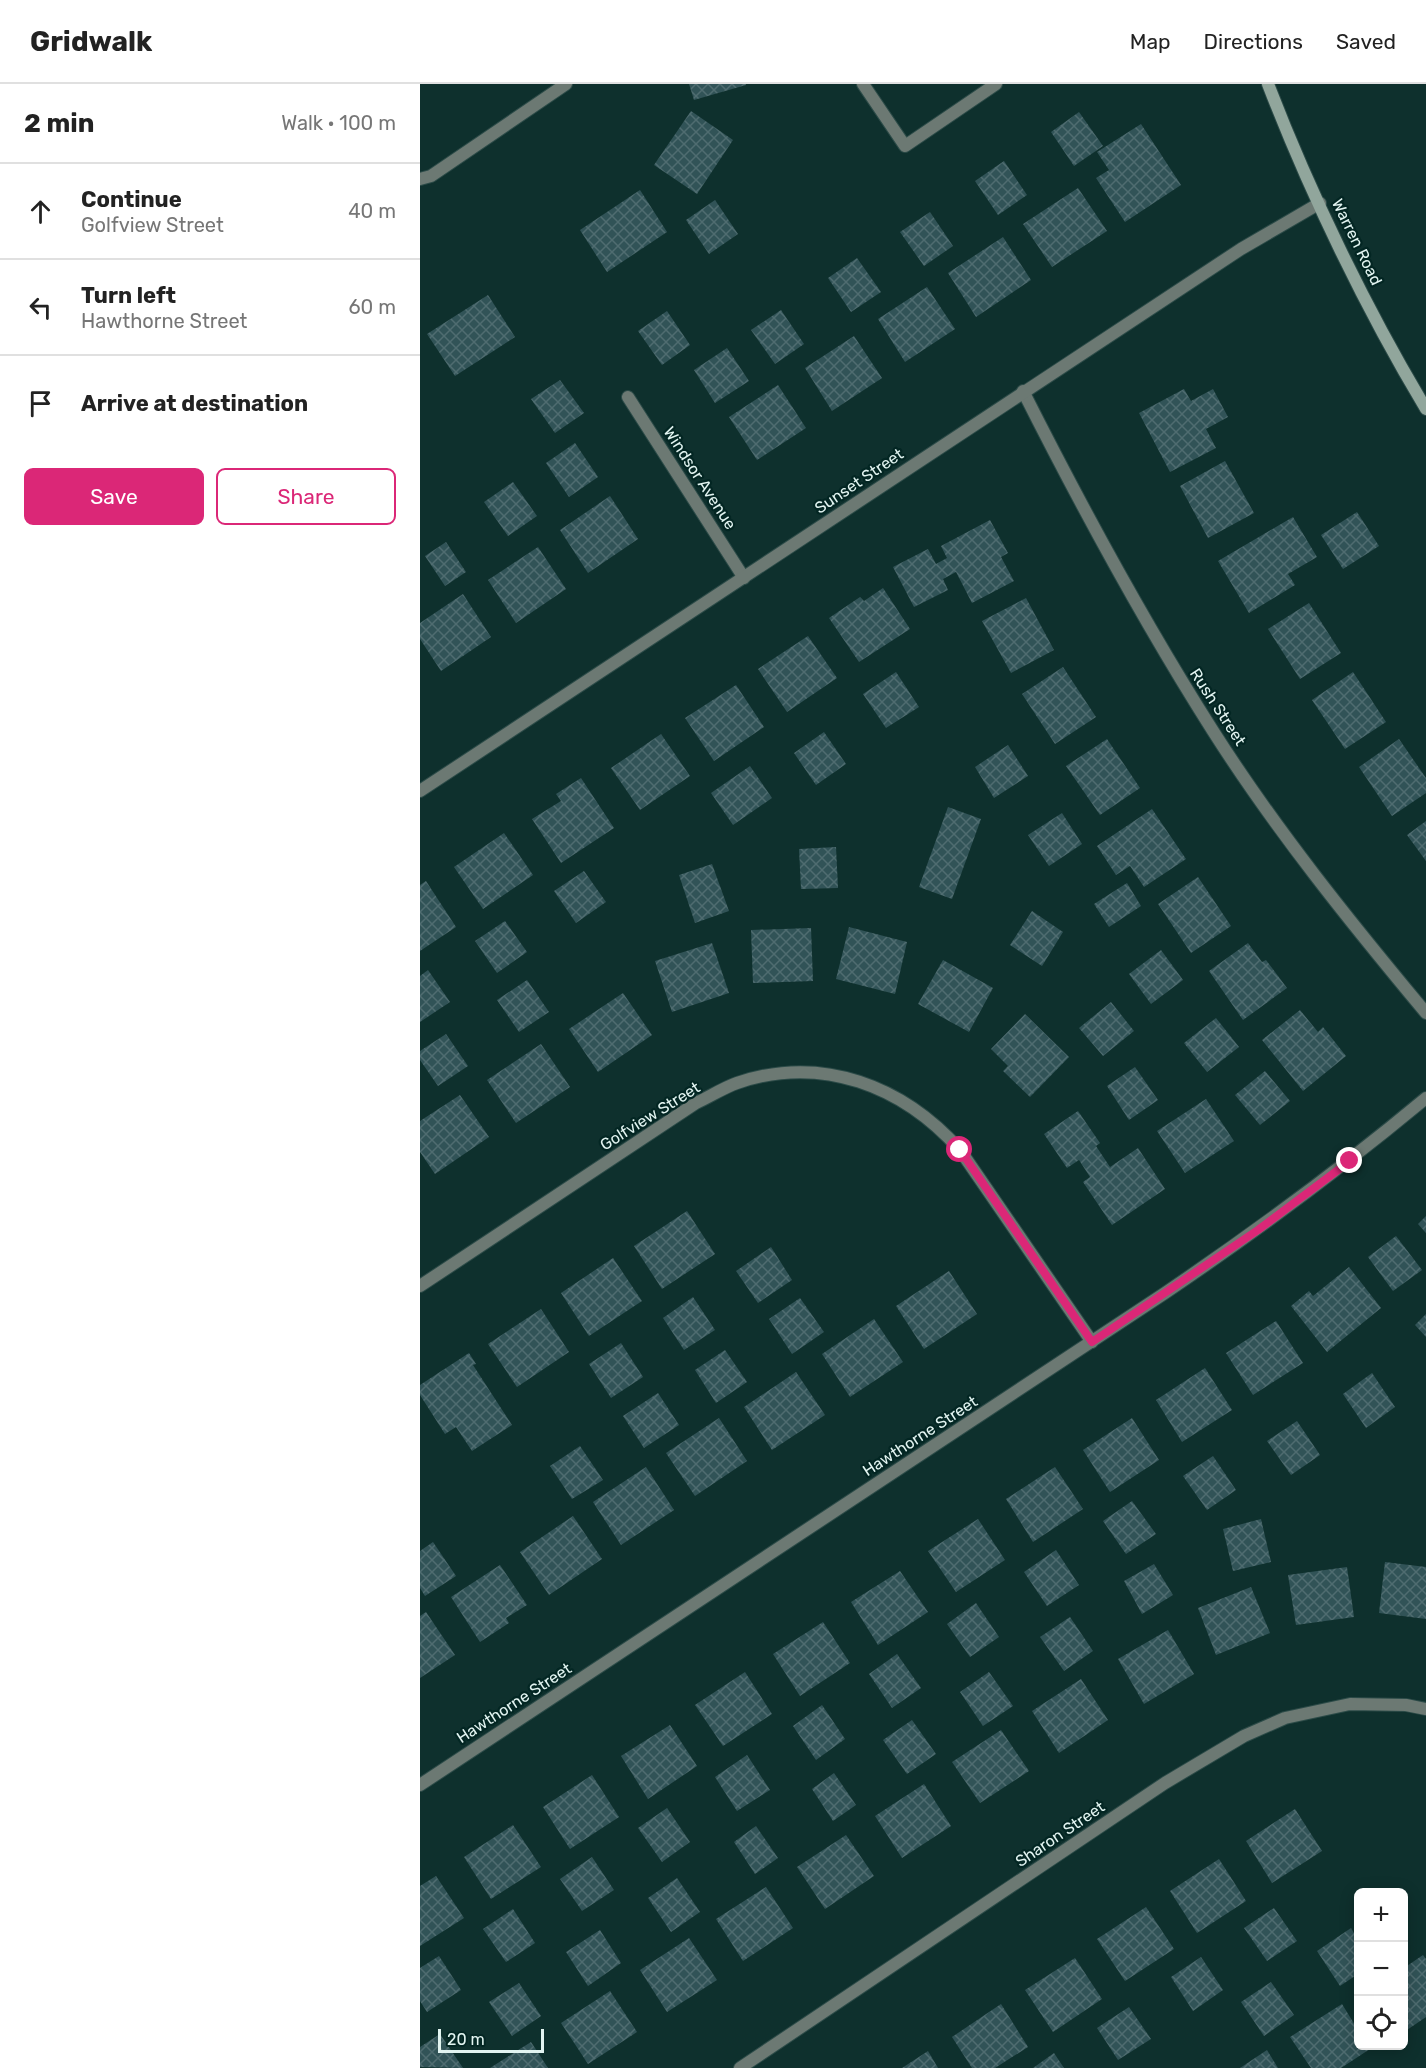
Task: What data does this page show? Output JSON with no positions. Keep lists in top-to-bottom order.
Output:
{
  "streets": {
    "main road": ["Warren Road"],
    "street": [
      "Windsor Avenue",
      "Sunset Street",
      "Rush Street",
      "Golfview Street",
      "Hawthorne Street",
      "Sharon Street"
    ]
  },
  "crossings": [
    ["Warren Road", "Sunset Street"],
    ["Windsor Avenue", "Sunset Street"],
    ["Sunset Street", "Rush Street"],
    ["Golfview Street", "Hawthorne Street"]
  ],
  "scale_bar": "20 m",
  "page": {
    "header": "Gridwalk",
    "nav": ["Map", "Directions", "Saved"],
    "heading": ["2 min", "Walk · 100 m"],
    "list": [
      ["Continue", "Golfview Street", "40 m"],
      ["Turn left", "Hawthorne Street", "60 m"],
      "Arrive at destination"
    ],
    "buttons": ["Save", "Share"],
    "map_buttons": ["+", "−"],
    "scale": "20 m"
  }
}
